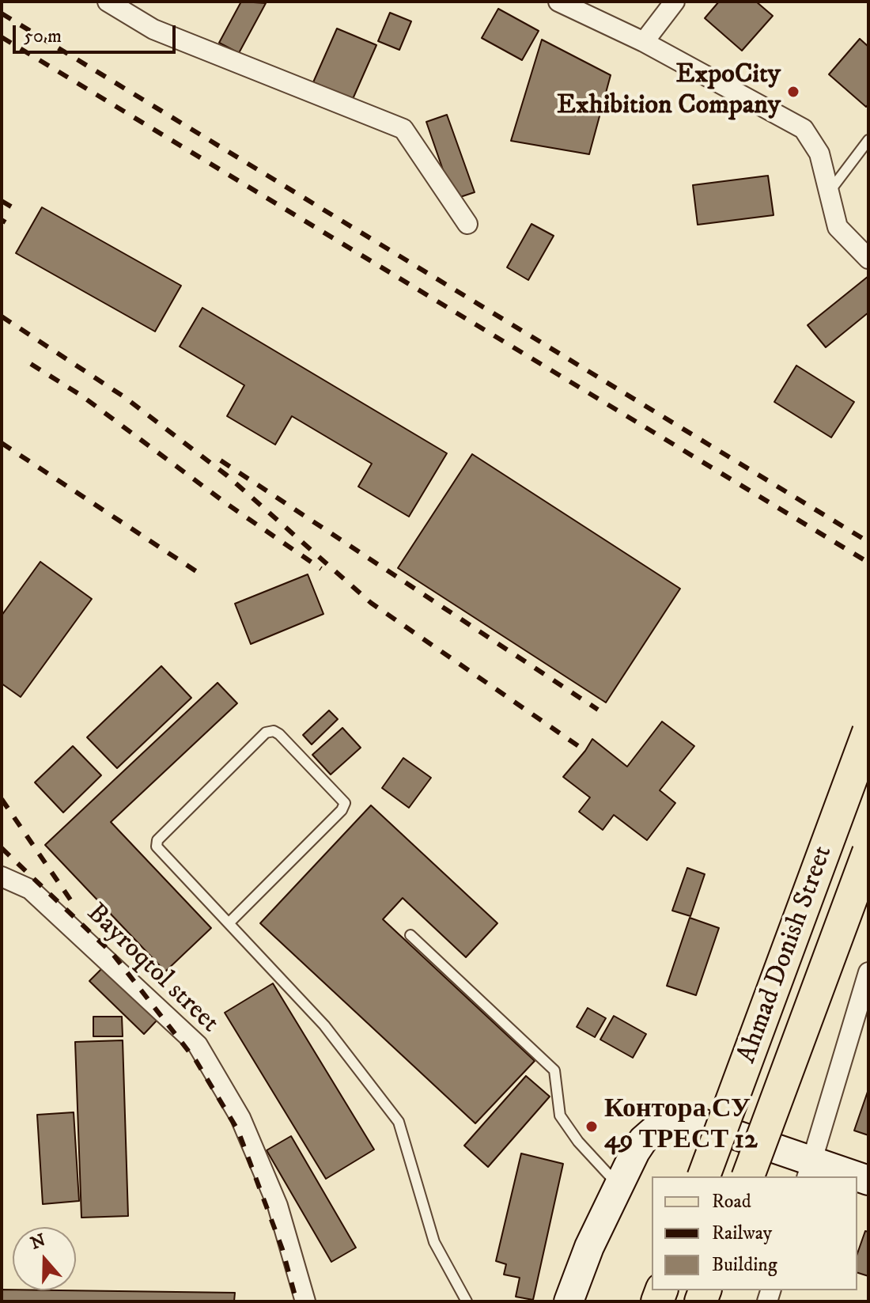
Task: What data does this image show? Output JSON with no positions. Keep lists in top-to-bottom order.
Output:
{
  "streets": {
    "main road": ["Ahmad Donish Street"],
    "street": ["Bayroqtol street"]
  },
  "places": ["ExpoCity Exhibition Company", "Контора СУ 49 ТРЕСТ 12"],
  "legend": ["Road", "Railway", "Building"],
  "scale_bar": "50 m",
  "north": "top"
}
